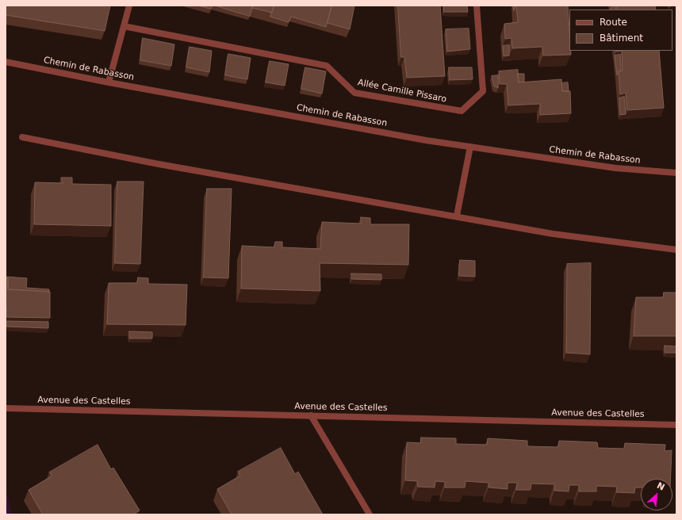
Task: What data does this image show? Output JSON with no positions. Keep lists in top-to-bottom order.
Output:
{
  "streets": {
    "street": ["Chemin de Rabasson", "Allée Camille Pissaro", "Avenue des Castelles"]
  },
  "legend": ["Route", "Bâtiment"],
  "north": "top right"
}
